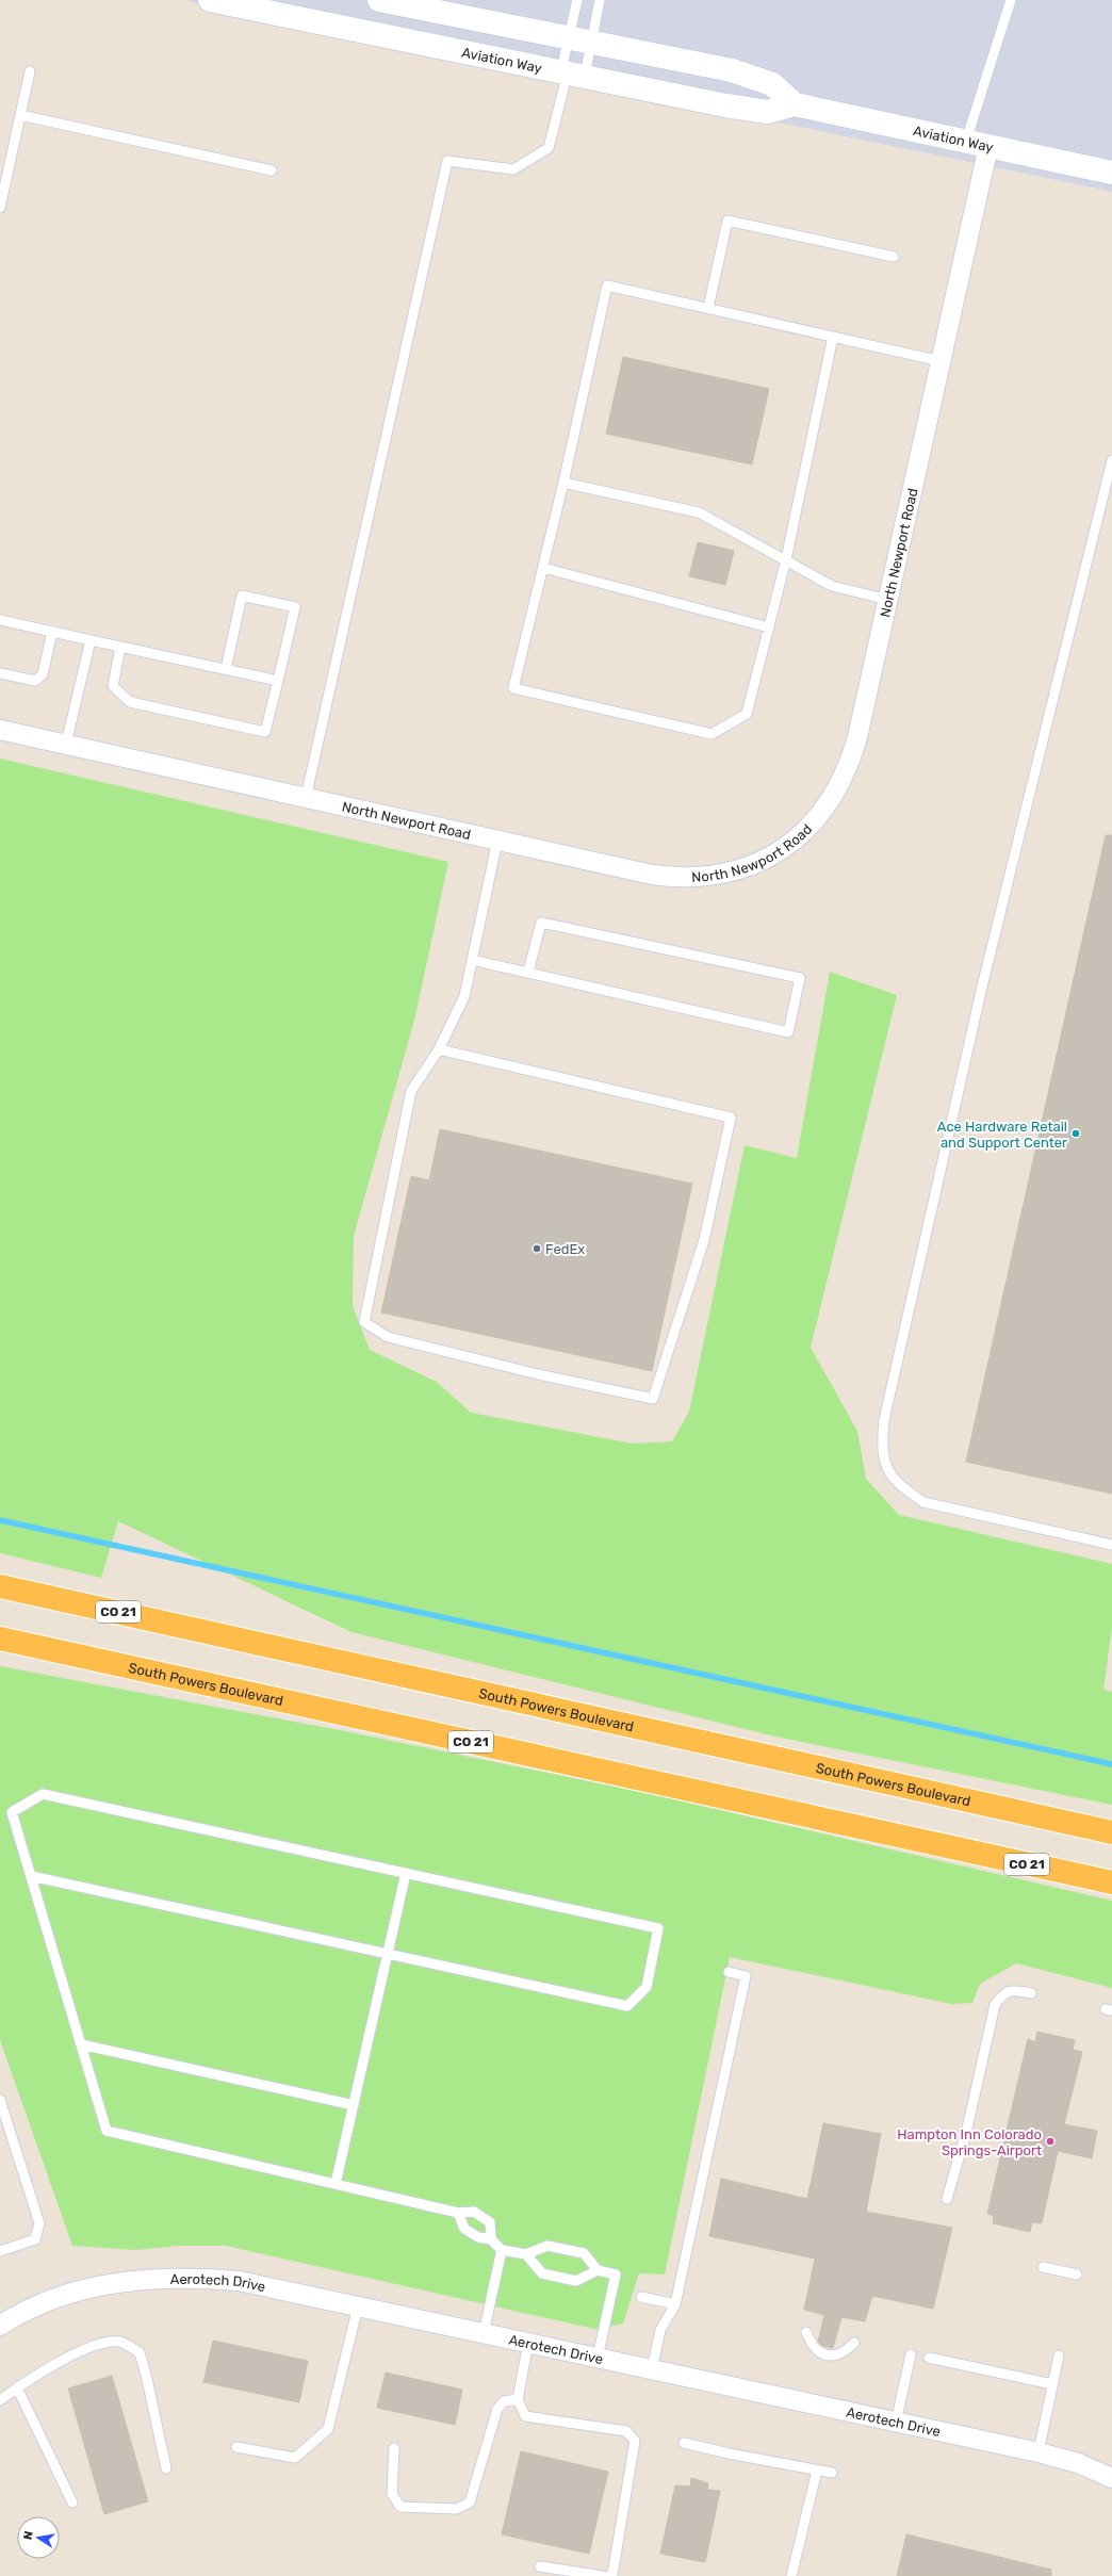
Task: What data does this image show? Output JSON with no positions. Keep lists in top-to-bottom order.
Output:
{
  "streets": {
    "highway": ["CO 21", "South Powers Boulevard"],
    "street": ["Aviation Way", "North Newport Road", "Aerotech Drive"]
  },
  "crossings": [
    ["Aviation Way", "North Newport Road"]
  ],
  "places": ["Ace Hardware Retail and Support Center", "FedEx", "Hampton Inn Colorado Springs-Airport"],
  "north": "left"
}
